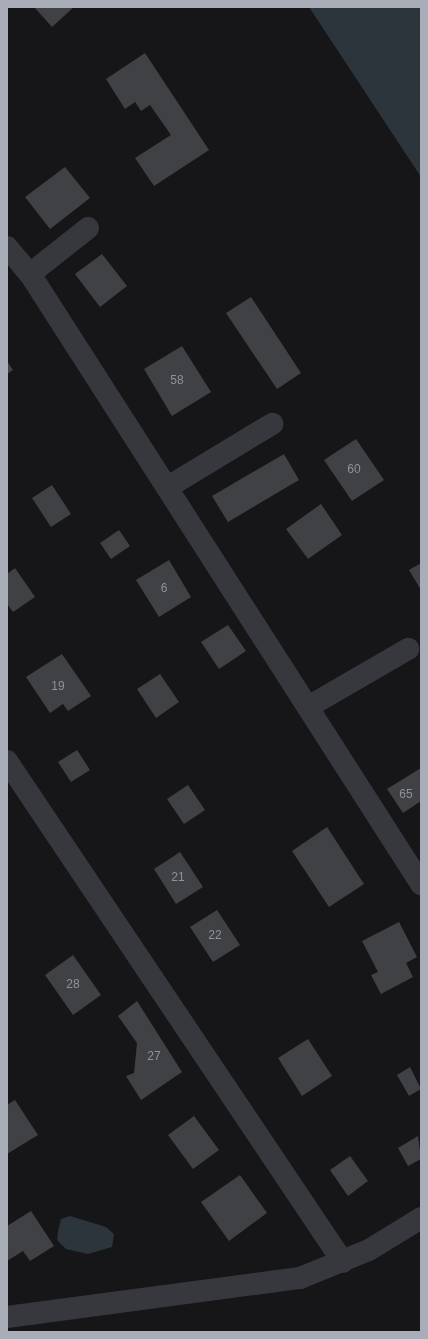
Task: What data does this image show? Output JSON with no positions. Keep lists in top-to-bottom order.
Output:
{
  "house_numbers": [
    "58",
    "60",
    "6",
    "19",
    "65",
    "21",
    "22",
    "28",
    "27"
  ]
}
